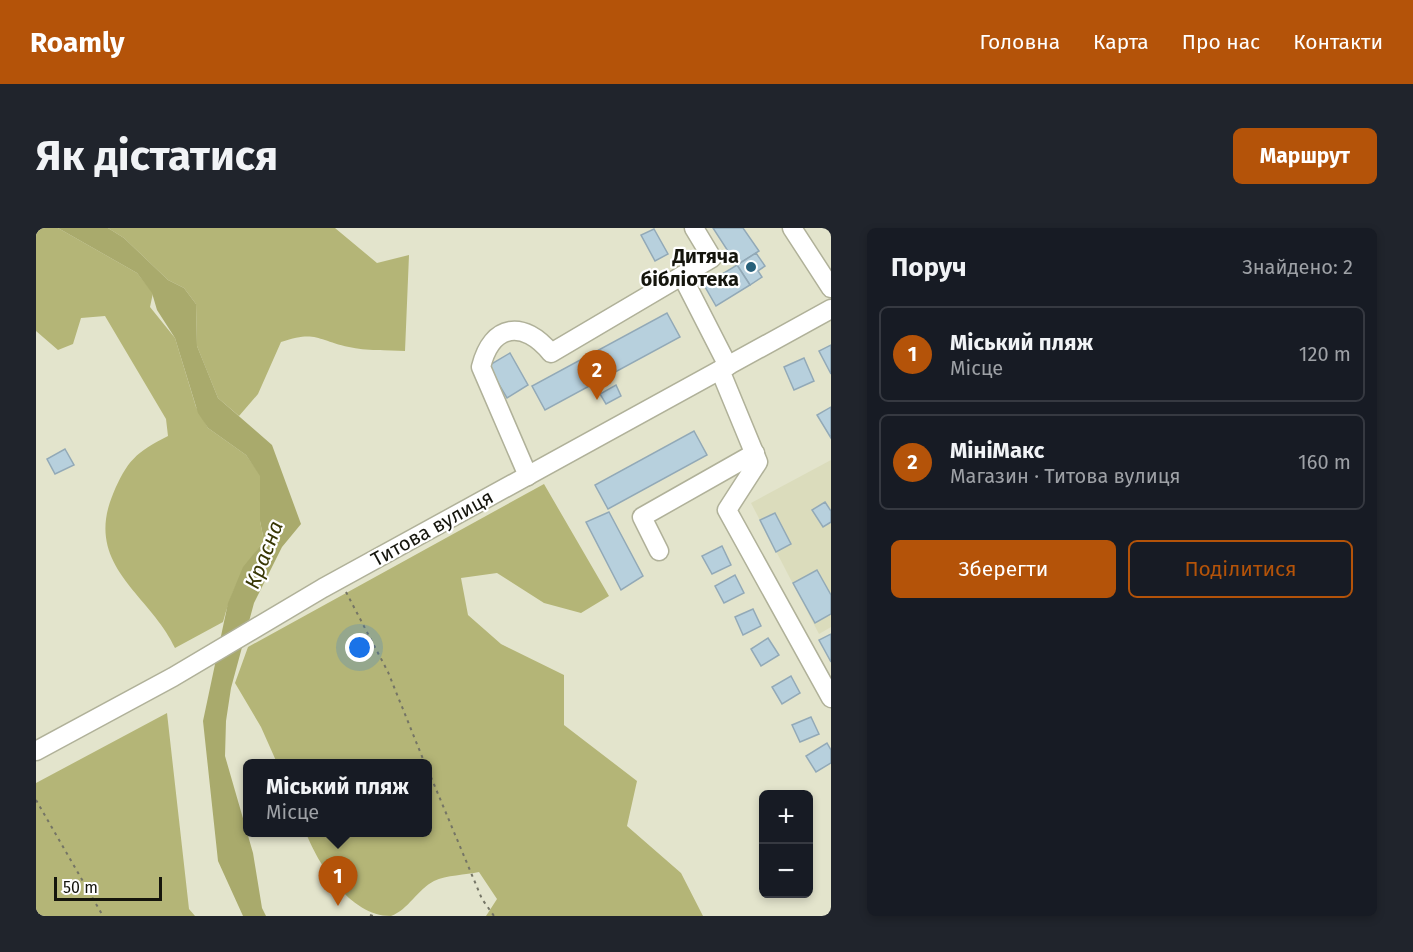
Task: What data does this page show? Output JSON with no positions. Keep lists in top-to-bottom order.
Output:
{
  "streets": {
    "street": ["Титова вулиця"]
  },
  "water": ["Красна"],
  "places": ["Дитяча бібліотека"],
  "scale_bar": "50 m",
  "page": {
    "header": "Roamly",
    "nav": [
      "Головна",
      "Карта",
      "Про нас",
      "Контакти"
    ],
    "buttons": [
      "Маршрут",
      ["Зберегти", "Поділитися"]
    ],
    "title": "Як дістатися",
    "heading": ["Поруч", "Знайдено: 2"],
    "list": [
      {
        "mark": "1",
        "name": "Міський пляж",
        "note": "Місце",
        "value": "120 m"
      },
      {
        "mark": "2",
        "name": "МініМакс",
        "note": "Магазин · Титова вулиця",
        "value": "160 m"
      }
    ],
    "pins": ["2", "1"],
    "popup": ["Міський пляж", "Місце"],
    "map_buttons": ["+", "−"],
    "scale": "50 m"
  }
}
